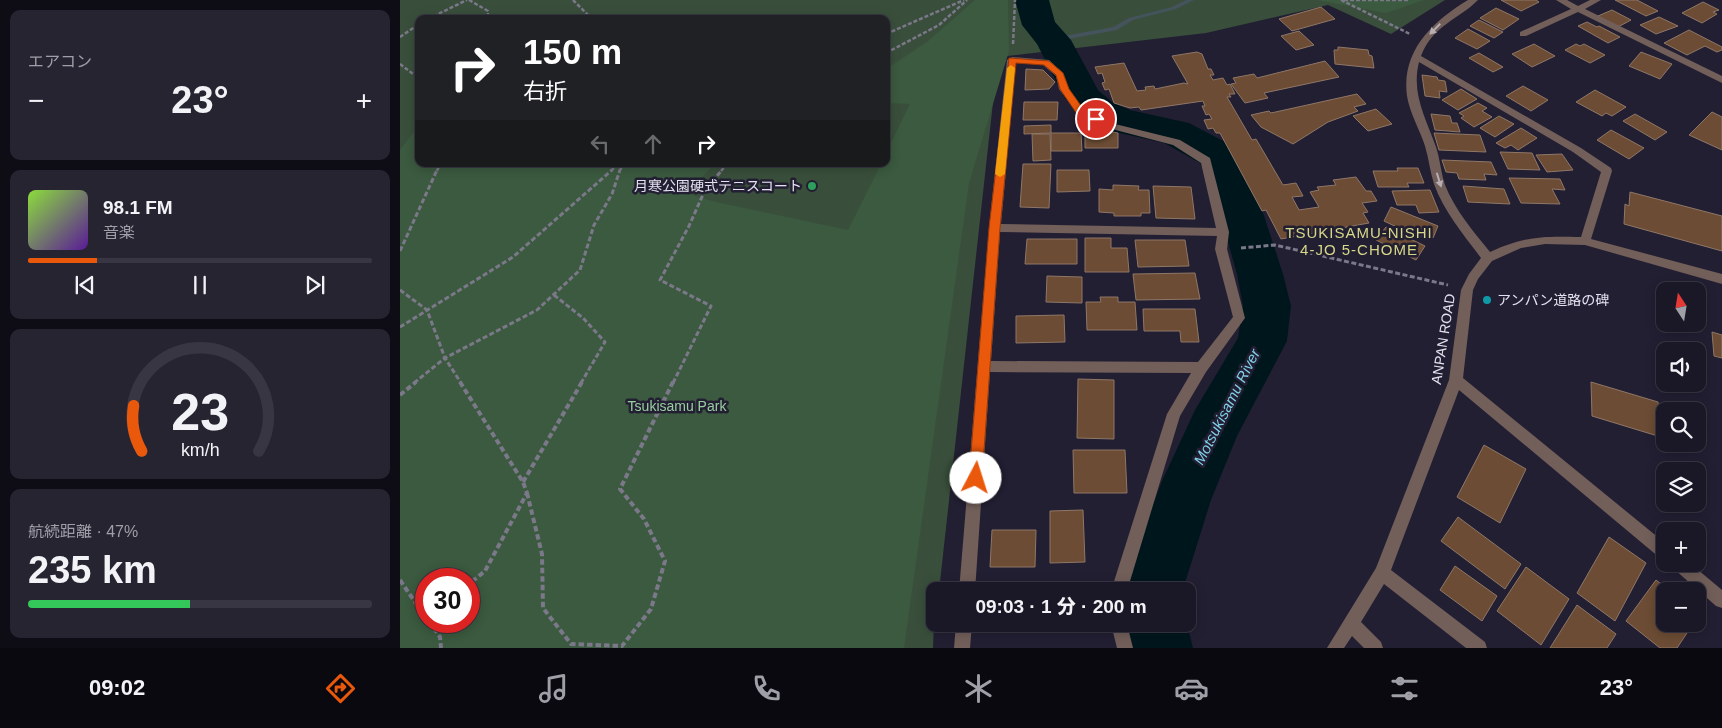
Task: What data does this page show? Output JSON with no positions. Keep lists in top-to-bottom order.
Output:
{
  "streets": {
    "street": ["ANPAN ROAD"]
  },
  "districts": ["TSUKISAMU-NISHI 4-JO 5-CHOME"],
  "water": ["Motsukisamu River"],
  "parks": ["Tsukisamu Park"],
  "places": ["月寒公園硬式テニスコート", "アンパン道路の碑"],
  "north": "top",
  "page": {
    "tile": [
      "エアコン",
      ["航続距離 · 47%", "235 km"]
    ],
    "turn": ["150 m", "右折"],
    "heat": ["−", "23°", "+"],
    "song": ["98.1 FM", "音楽"],
    "map_buttons": ["+", "−"],
    "limit": "30",
    "trip": "09:03 · 1 分 · 200 m",
    "tabs": ["09:02", "23°"],
    "gauge": ["23", "km/h"]
  }
}
